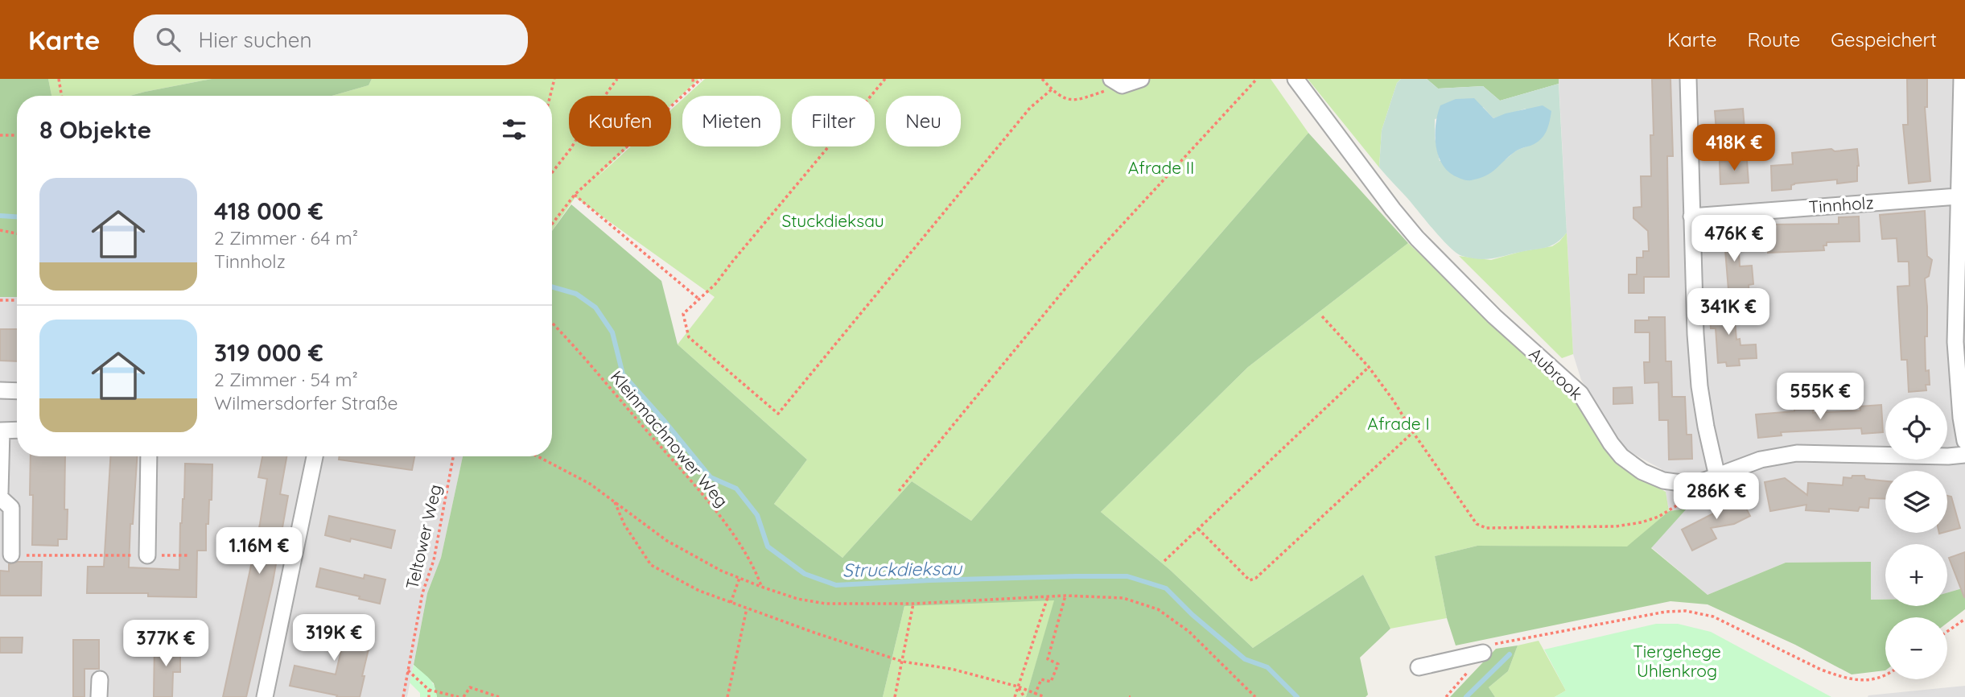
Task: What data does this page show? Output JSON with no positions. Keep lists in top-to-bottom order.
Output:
{
  "streets": {
    "street": ["Tinnholz", "Aubrook"],
    "path": ["Kleinmachnower Weg", "Teltower Weg"]
  },
  "water": ["Struckdieksau"],
  "parks": [
    "Afrade II",
    "Stuckdieksau",
    "Afrade I",
    "Tiergehege Uhlenkrog"
  ],
  "page": {
    "header": "Karte",
    "search": "Hier suchen",
    "nav": ["Karte", "Route", "Gespeichert"],
    "chip": [
      "Kaufen",
      "Mieten",
      "Filter",
      "Neu"
    ],
    "heading": "8 Objekte",
    "price": [
      "418K €",
      "476K €",
      "341K €",
      "555K €",
      "286K €",
      "1.16M €",
      "319K €",
      "377K €"
    ],
    "list": [
      {
        "name": "418 000 €",
        "note": "2 Zimmer · 64 m² · Tinnholz"
      },
      {
        "name": "319 000 €",
        "note": "2 Zimmer · 54 m² · Wilmersdorfer Straße"
      }
    ],
    "map_buttons": ["+", "−"]
  }
}
